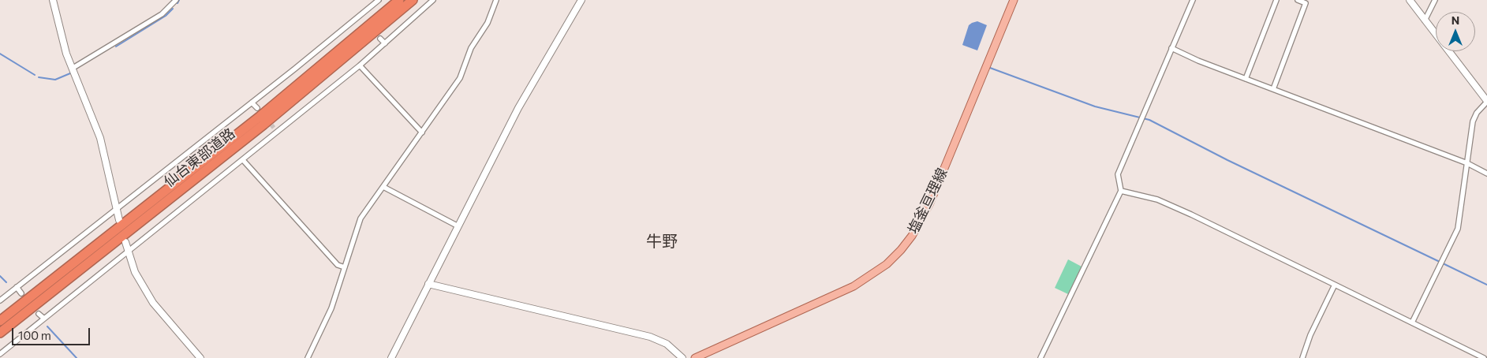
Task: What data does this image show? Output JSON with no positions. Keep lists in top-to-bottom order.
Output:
{
  "streets": {
    "highway": ["仙台東部道路"],
    "main road": ["塩釜亘理線"]
  },
  "districts": ["牛野"],
  "scale_bar": "100 m",
  "north": "top"
}
